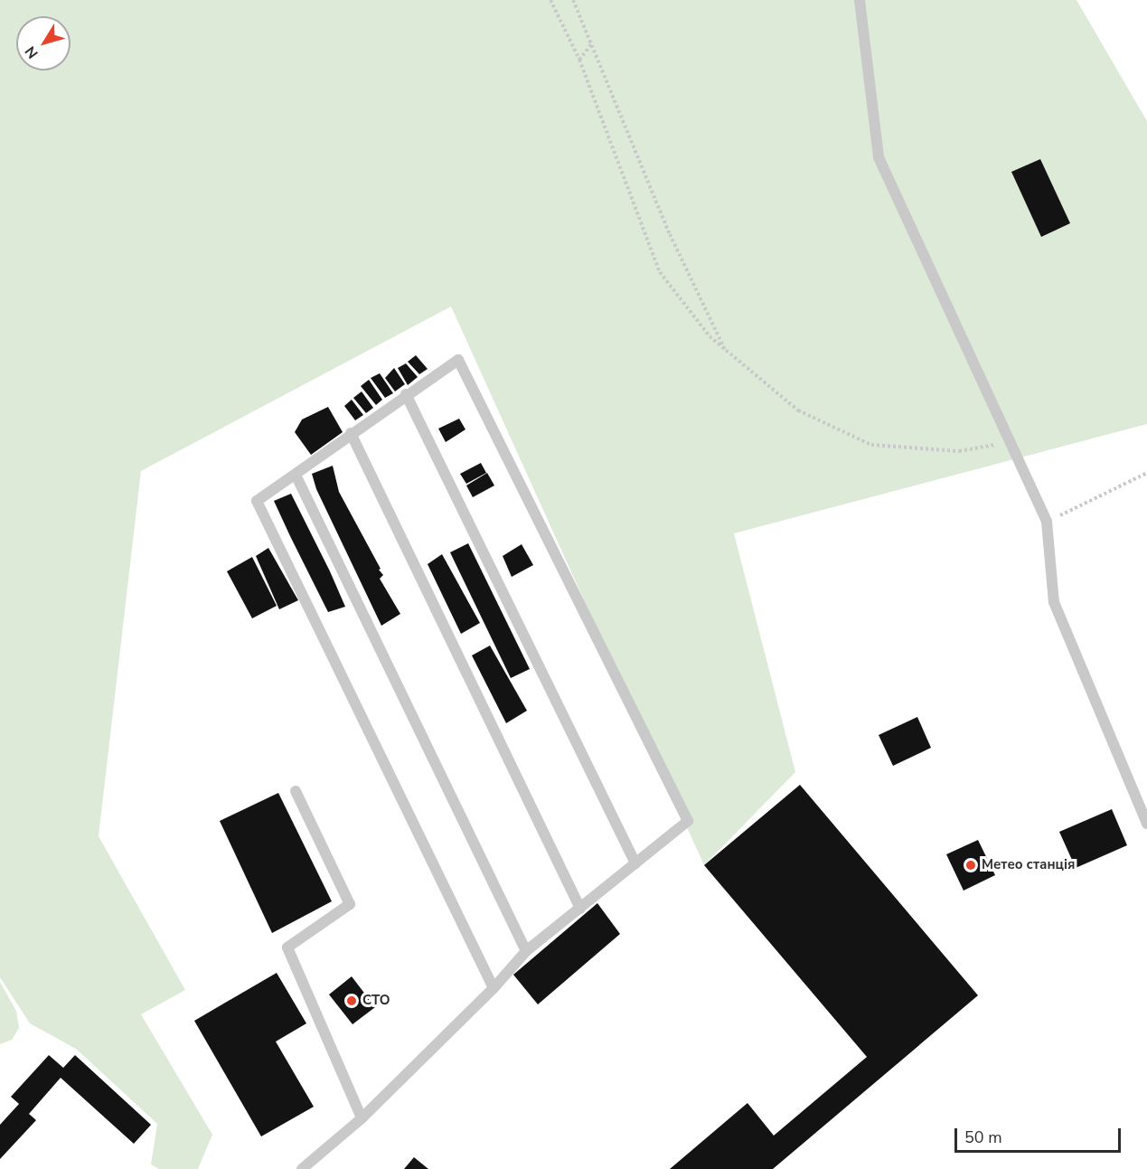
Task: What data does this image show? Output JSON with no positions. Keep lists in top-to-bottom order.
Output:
{
  "places": ["Метео станція", "СТО"],
  "scale_bar": "50 m",
  "north": "bottom left"
}
